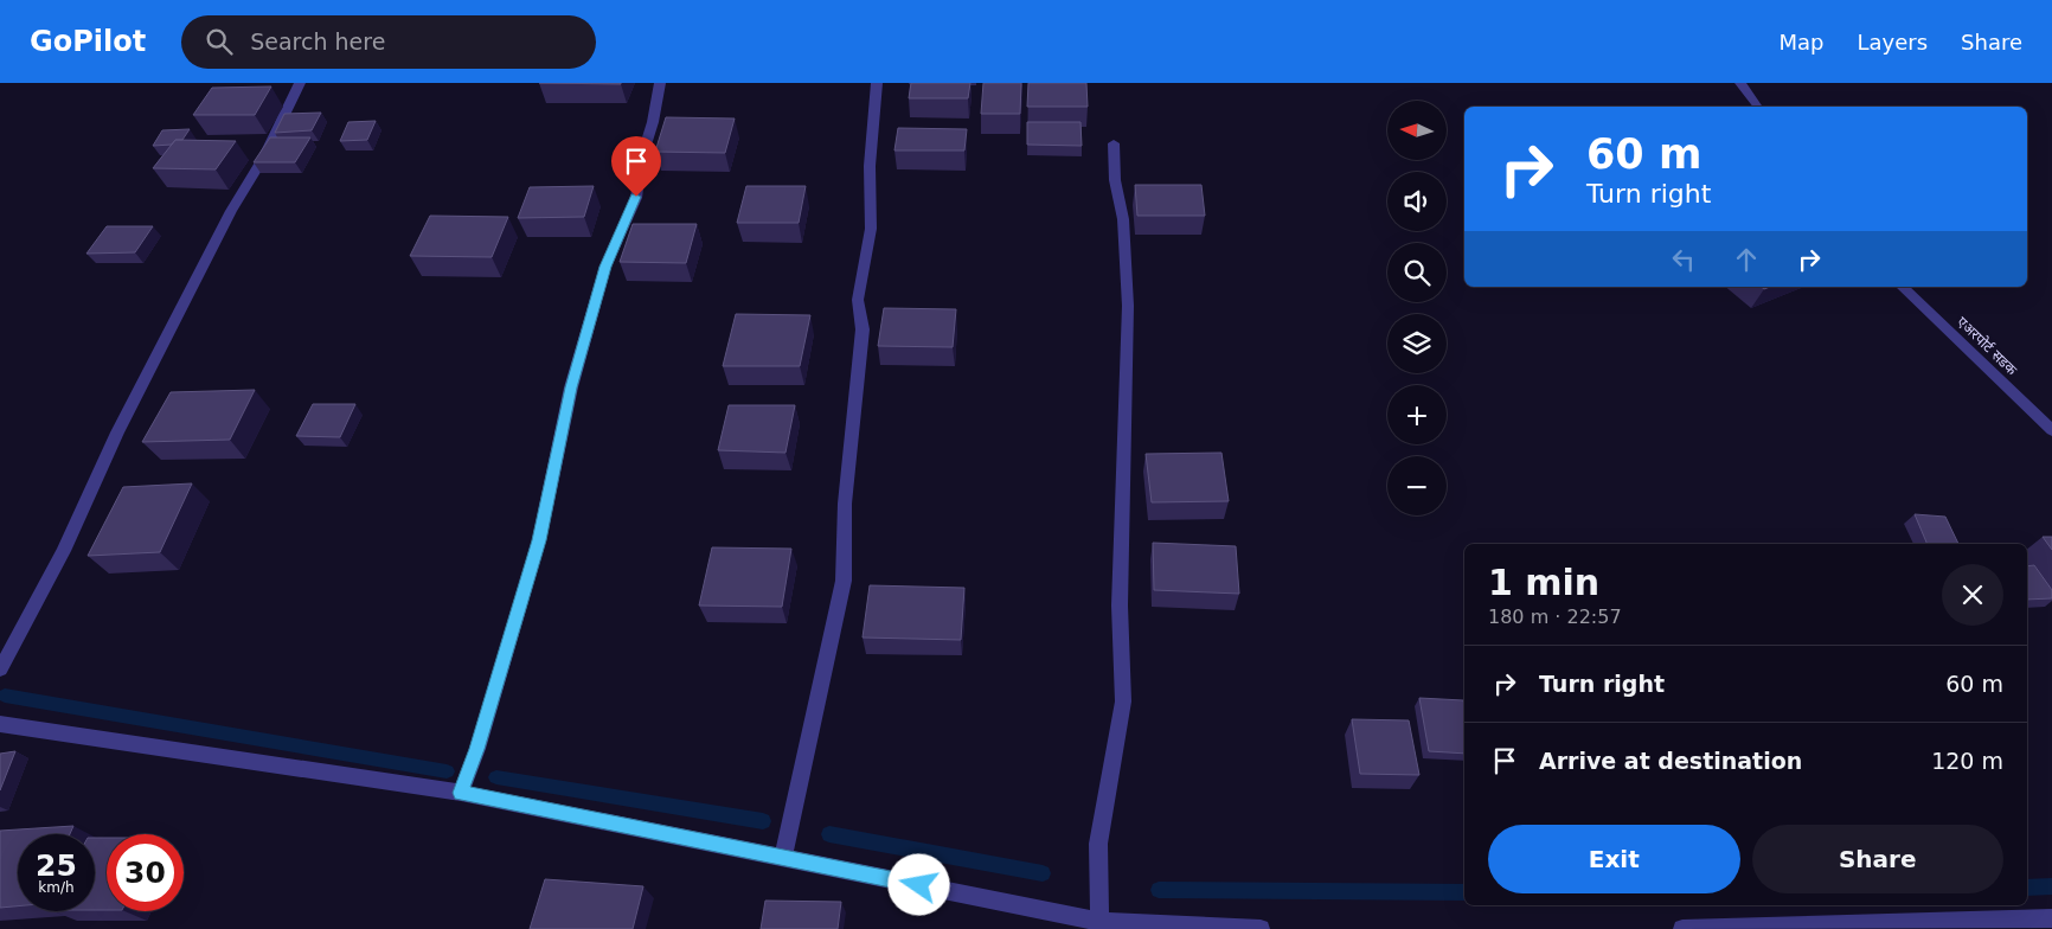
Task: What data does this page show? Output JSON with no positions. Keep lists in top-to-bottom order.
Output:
{
  "streets": {
    "street": ["एअरपोर्ट सडक"]
  },
  "north": "left",
  "page": {
    "header": "GoPilot",
    "search": "Search here",
    "nav": ["Map", "Layers", "Share"],
    "map_buttons": ["+", "−"],
    "turn": ["60 m", "Turn right"],
    "heading": ["1 min", "180 m · 22:57"],
    "list": [
      {
        "name": "Turn right",
        "value": "60 m"
      },
      {
        "name": "Arrive at destination",
        "value": "120 m"
      }
    ],
    "buttons": ["Exit", "Share"],
    "speed": "25 km/h",
    "limit": "30"
  }
}
